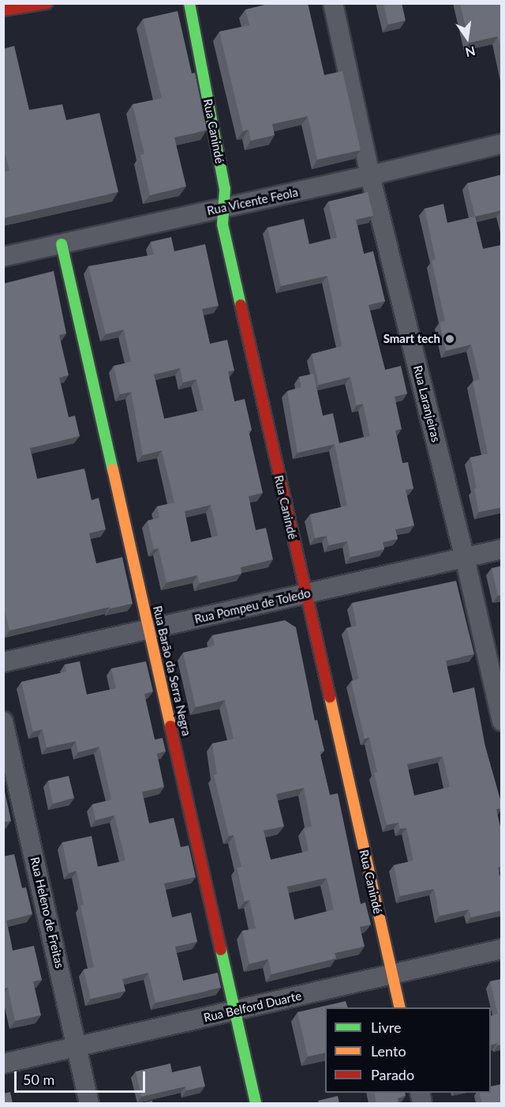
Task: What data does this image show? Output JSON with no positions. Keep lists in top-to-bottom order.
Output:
{
  "streets": {
    "street": [
      "Rua Canindé",
      "Rua Vicente Feola",
      "Rua Laranjeiras",
      "Rua Pompeu de Toledo",
      "Rua Barão da Serra Negra",
      "Rua Heleno de Freitas",
      "Rua Belford Duarte"
    ]
  },
  "crossings": [
    ["Rua Canindé", "Rua Vicente Feola"],
    ["Rua Canindé", "Rua Pompeu de Toledo"],
    ["Rua Canindé", "Rua Belford Duarte"],
    ["Rua Vicente Feola", "Rua Laranjeiras"],
    ["Rua Vicente Feola", "Rua Barão da Serra Negra"],
    ["Rua Laranjeiras", "Rua Pompeu de Toledo"],
    ["Rua Pompeu de Toledo", "Rua Barão da Serra Negra"],
    ["Rua Barão da Serra Negra", "Rua Belford Duarte"],
    ["Rua Heleno de Freitas", "Rua Belford Duarte"]
  ],
  "places": ["Smart tech"],
  "legend": ["Livre", "Lento", "Parado"],
  "scale_bar": "50 m",
  "north": "bottom"
}
